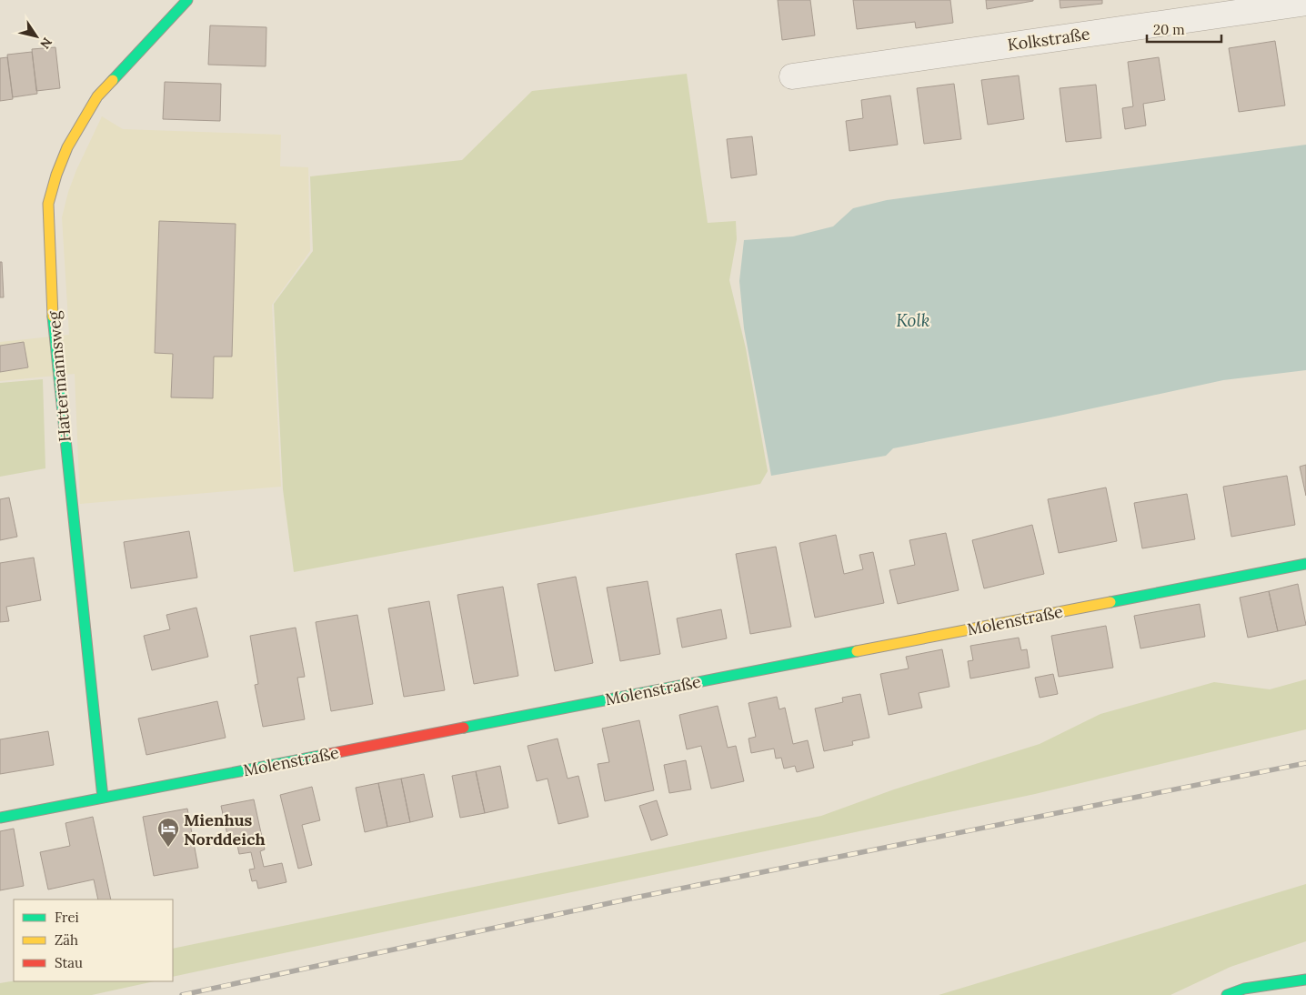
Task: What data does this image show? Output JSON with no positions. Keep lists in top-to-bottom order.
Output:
{
  "streets": {
    "street": ["Kolkstraße", "Hattermannsweg", "Molenstraße"]
  },
  "crossings": [
    ["Hattermannsweg", "Molenstraße"]
  ],
  "water": ["Kolk"],
  "places": {
    "hotel": ["Mienhus Norddeich"]
  },
  "legend": ["Frei", "Zäh", "Stau"],
  "scale_bar": "20 m",
  "north": "bottom right"
}
